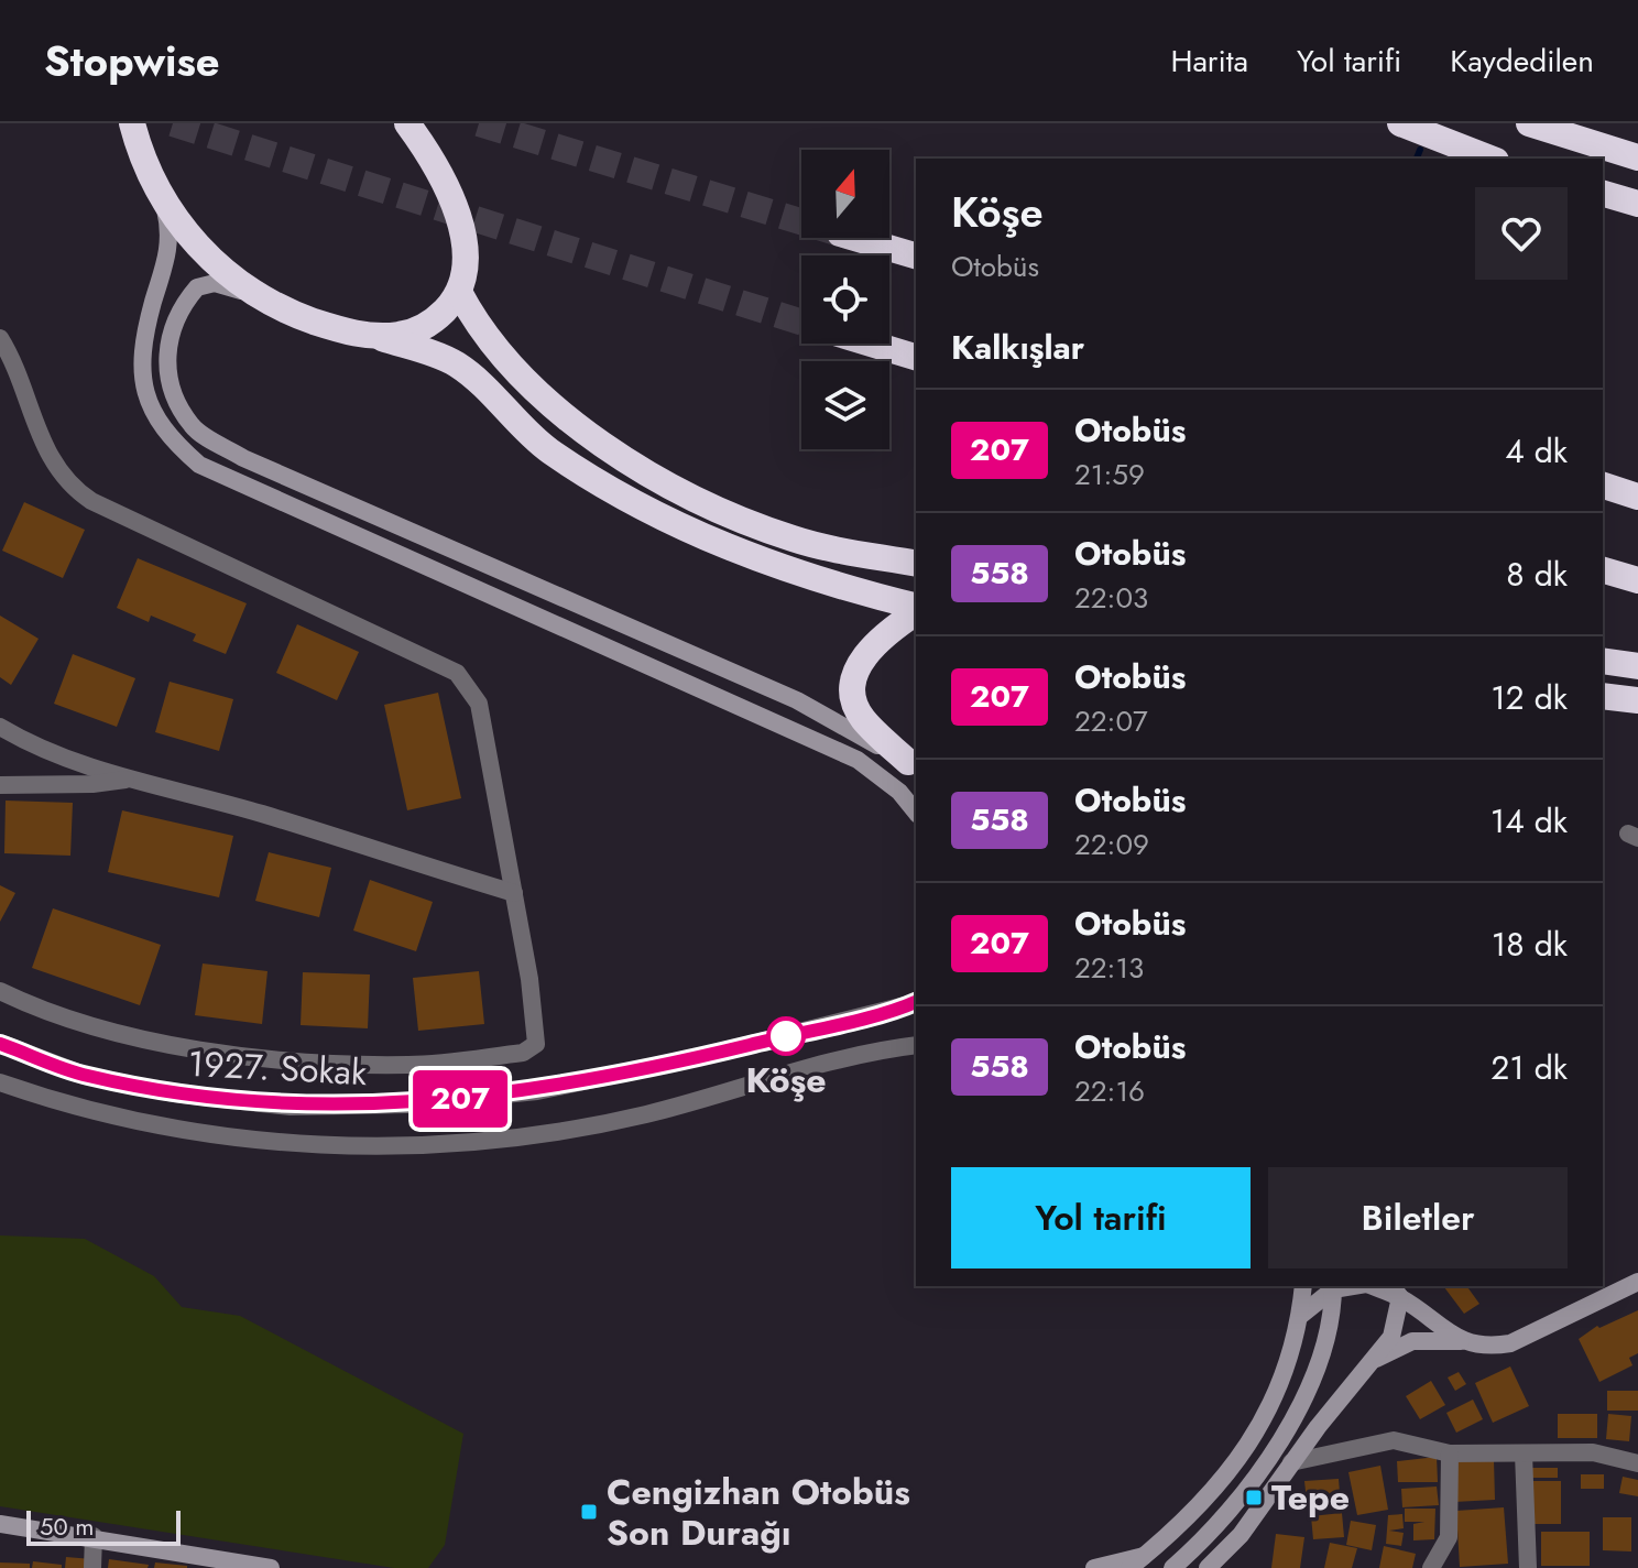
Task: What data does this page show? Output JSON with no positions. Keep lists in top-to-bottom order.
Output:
{
  "streets": {
    "street": ["1927. Sokak"]
  },
  "places": {
    "other": ["Köşe"],
    "transit": ["Tepe", "Cengizhan Otobüs Son Durağı"]
  },
  "lines": ["bus line 207"],
  "scale_bar": "50 m",
  "north": "top",
  "page": {
    "header": "Stopwise",
    "nav": ["Harita", "Yol tarifi", "Kaydedilen"],
    "on_map": "207",
    "heading": [
      ["Köşe", "Otobüs"],
      "Kalkışlar"
    ],
    "list": [
      {
        "mark": "207",
        "name": "Otobüs",
        "note": "21:59",
        "value": "4 dk"
      },
      {
        "mark": "558",
        "name": "Otobüs",
        "note": "22:03",
        "value": "8 dk"
      },
      {
        "mark": "207",
        "name": "Otobüs",
        "note": "22:07",
        "value": "12 dk"
      },
      {
        "mark": "558",
        "name": "Otobüs",
        "note": "22:09",
        "value": "14 dk"
      },
      {
        "mark": "207",
        "name": "Otobüs",
        "note": "22:13",
        "value": "18 dk"
      },
      {
        "mark": "558",
        "name": "Otobüs",
        "note": "22:16",
        "value": "21 dk"
      }
    ],
    "buttons": ["Yol tarifi", "Biletler"],
    "scale": "50 m"
  }
}
